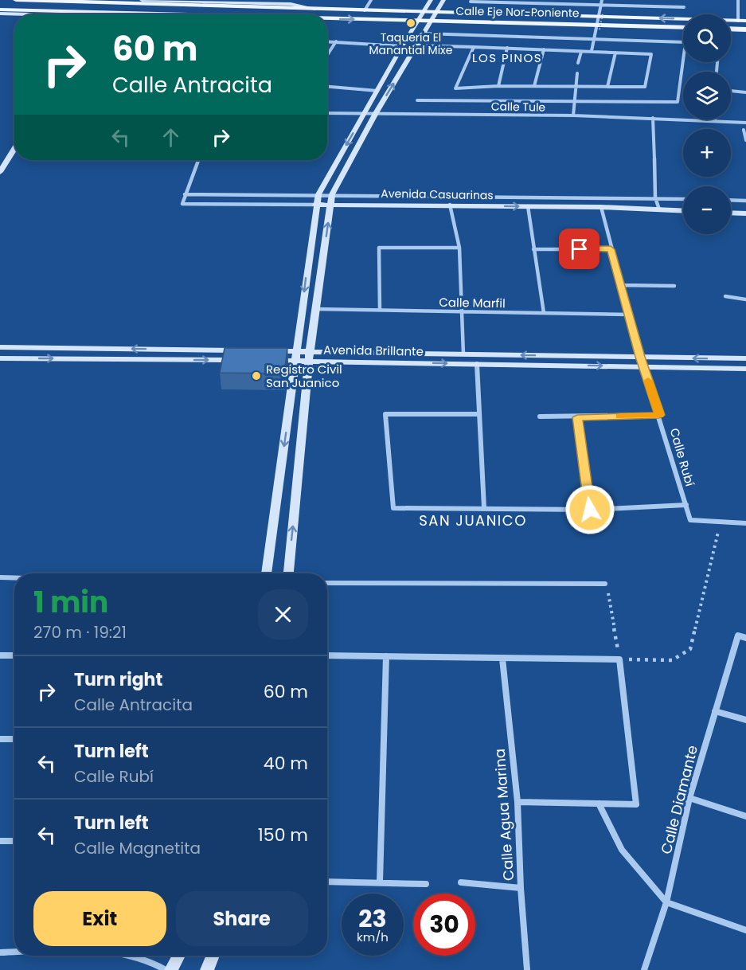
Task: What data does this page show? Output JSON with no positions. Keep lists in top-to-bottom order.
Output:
{
  "streets": {
    "main road": ["Calle Eje Nor-Poniente", "Avenida Casuarinas", "Avenida Brillante"],
    "street": [
      "Calle Tule",
      "Calle Marfil",
      "Calle Rubí",
      "Calle Diamante",
      "Calle Agua Marina"
    ]
  },
  "crossings": [
    ["Avenida Casuarinas", "Calle Rubí"],
    ["Calle Marfil", "Calle Rubí"],
    ["Avenida Brillante", "Calle Rubí"]
  ],
  "districts": ["LOS PINOS", "SAN JUANICO"],
  "places": ["Taquería El Manantial Mixe", "Registro Civil San Juanico"],
  "page": {
    "map_buttons": ["+", "−"],
    "turn": ["60 m", "Calle Antracita"],
    "heading": ["1 min", "270 m · 19:21"],
    "list": [
      {
        "name": "Turn right",
        "note": "Calle Antracita",
        "value": "60 m"
      },
      {
        "name": "Turn left",
        "note": "Calle Rubí",
        "value": "40 m"
      },
      {
        "name": "Turn left",
        "note": "Calle Magnetita",
        "value": "150 m"
      }
    ],
    "buttons": ["Exit", "Share"],
    "speed": "23 km/h",
    "limit": "30"
  }
}
